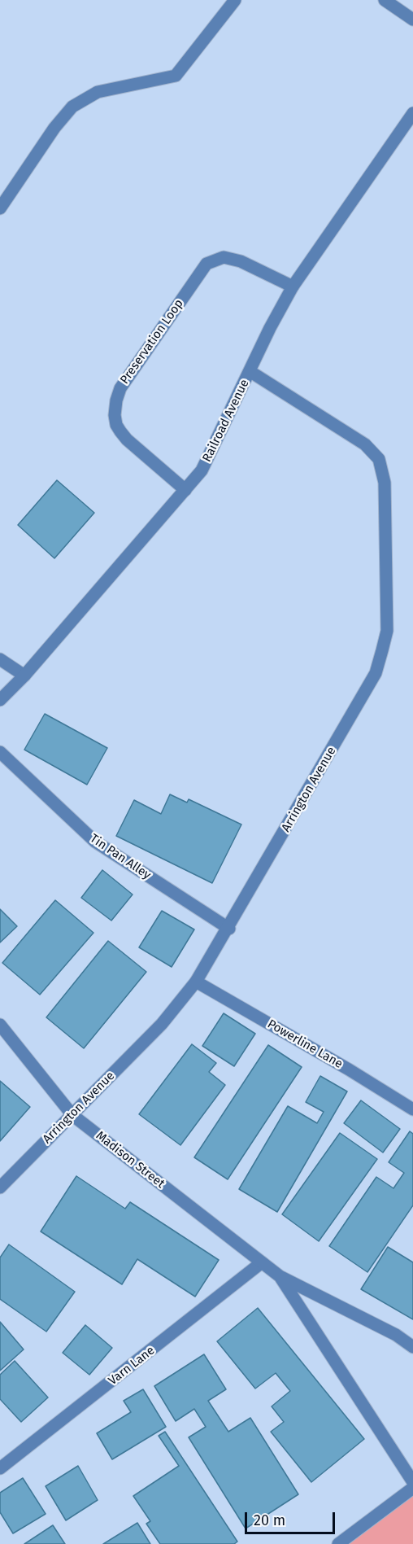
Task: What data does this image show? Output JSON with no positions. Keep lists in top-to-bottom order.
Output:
{
  "streets": {
    "street": [
      "Preservation Loop",
      "Railroad Avenue",
      "Arrington Avenue",
      "Tin Pan Alley",
      "Powerline Lane",
      "Madison Street",
      "Varn Lane"
    ]
  },
  "crossings": [
    ["Preservation Loop", "Railroad Avenue"],
    ["Railroad Avenue", "Arrington Avenue"],
    ["Arrington Avenue", "Tin Pan Alley"],
    ["Arrington Avenue", "Powerline Lane"],
    ["Arrington Avenue", "Madison Street"],
    ["Madison Street", "Varn Lane"]
  ],
  "scale_bar": "20 m"
}
